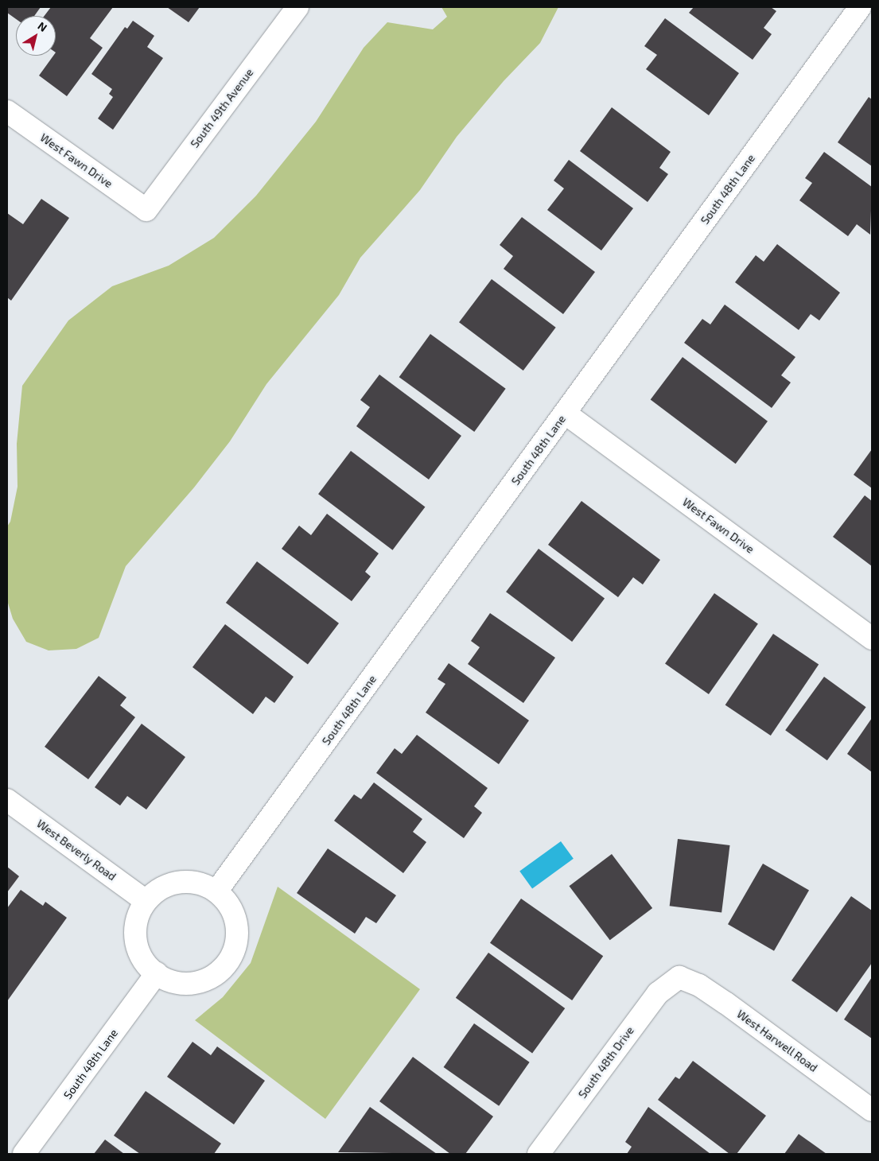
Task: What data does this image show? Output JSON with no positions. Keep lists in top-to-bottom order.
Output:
{
  "streets": {
    "street": [
      "South 49th Avenue",
      "West Fawn Drive",
      "South 48th Lane",
      "West Beverly Road",
      "West Harwell Road",
      "South 48th Drive"
    ]
  },
  "crossings": [
    ["South 49th Avenue", "West Fawn Drive"],
    ["West Fawn Drive", "South 48th Lane"],
    ["South 48th Lane", "West Beverly Road"],
    ["West Harwell Road", "South 48th Drive"]
  ],
  "north": "top right"
}
